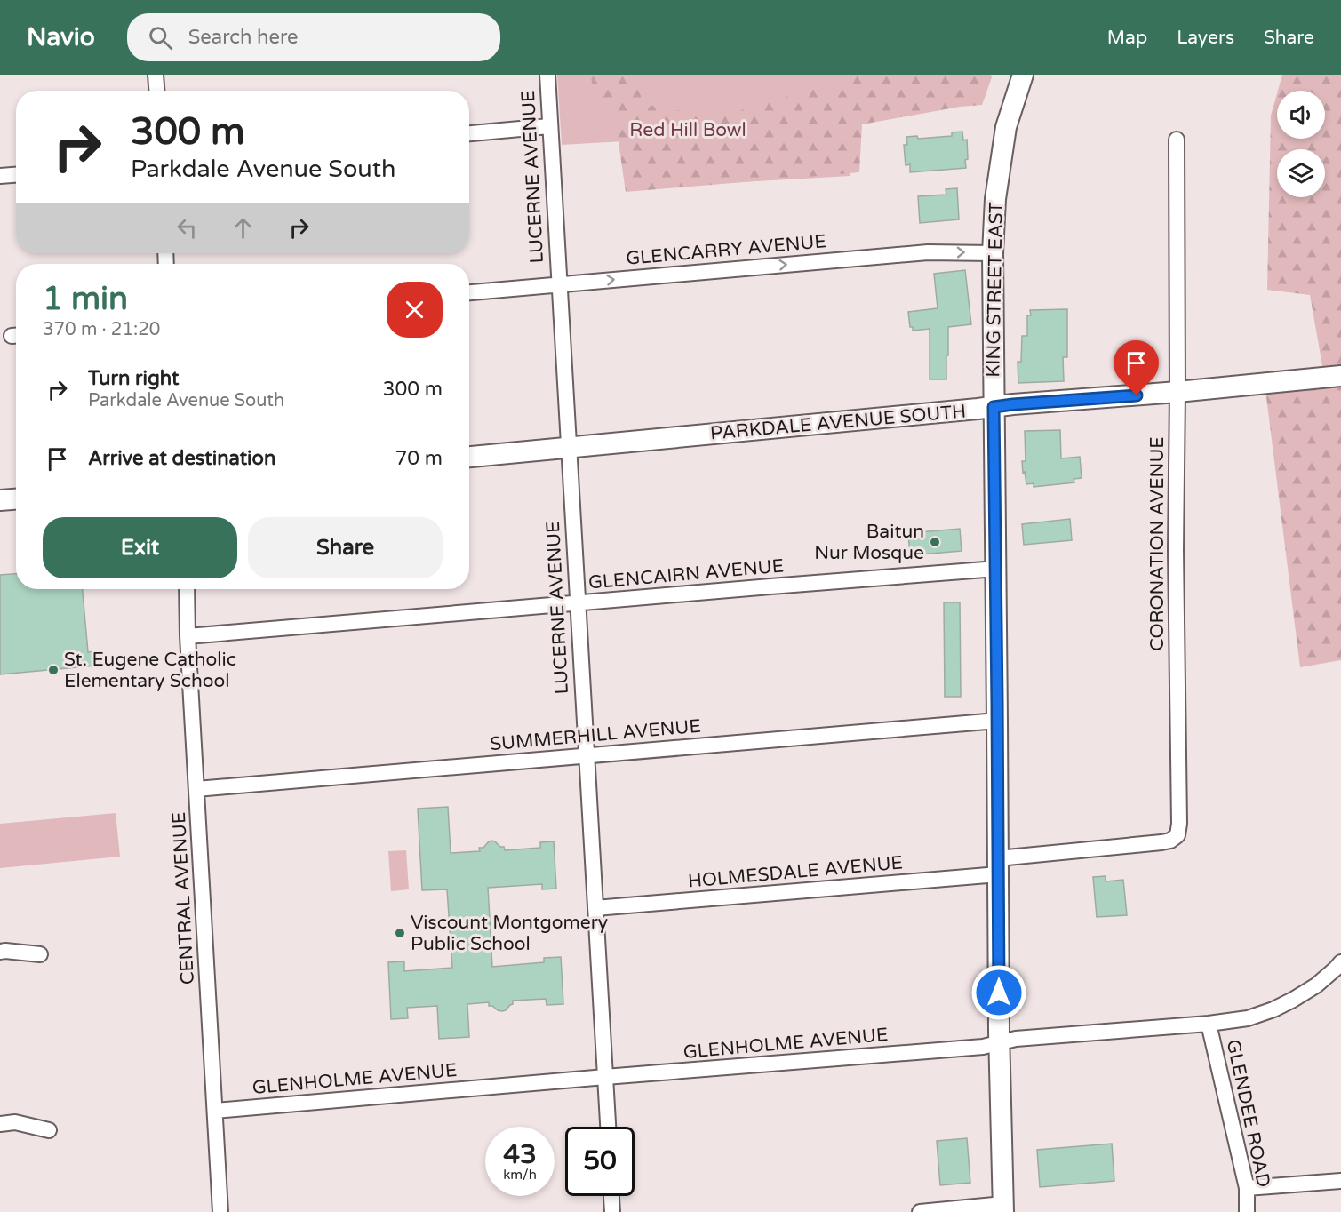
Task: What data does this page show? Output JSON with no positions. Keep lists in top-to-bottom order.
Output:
{
  "streets": {
    "main road": ["KING STREET EAST", "PARKDALE AVENUE SOUTH"],
    "street": [
      "LUCERNE AVENUE",
      "GLENCARRY AVENUE",
      "CORONATION AVENUE",
      "GLENCAIRN AVENUE",
      "SUMMERHILL AVENUE",
      "HOLMESDALE AVENUE",
      "CENTRAL AVENUE",
      "GLENHOLME AVENUE",
      "GLENDEE ROAD"
    ]
  },
  "crossings": [
    ["LUCERNE AVENUE", "GLENCARRY AVENUE"],
    ["LUCERNE AVENUE", "PARKDALE AVENUE SOUTH"],
    ["LUCERNE AVENUE", "GLENCAIRN AVENUE"],
    ["LUCERNE AVENUE", "SUMMERHILL AVENUE"],
    ["LUCERNE AVENUE", "HOLMESDALE AVENUE"],
    ["LUCERNE AVENUE", "GLENHOLME AVENUE"],
    ["GLENCARRY AVENUE", "KING STREET EAST"],
    ["KING STREET EAST", "PARKDALE AVENUE SOUTH"],
    ["KING STREET EAST", "GLENCAIRN AVENUE"],
    ["KING STREET EAST", "SUMMERHILL AVENUE"],
    ["KING STREET EAST", "HOLMESDALE AVENUE"],
    ["KING STREET EAST", "GLENHOLME AVENUE"],
    ["PARKDALE AVENUE SOUTH", "CORONATION AVENUE"],
    ["CORONATION AVENUE", "HOLMESDALE AVENUE"],
    ["GLENCAIRN AVENUE", "CENTRAL AVENUE"],
    ["SUMMERHILL AVENUE", "CENTRAL AVENUE"],
    ["CENTRAL AVENUE", "GLENHOLME AVENUE"],
    ["GLENHOLME AVENUE", "GLENDEE ROAD"]
  ],
  "one_way": ["GLENCARRY AVENUE"],
  "parks": ["Red Hill Bowl"],
  "places": ["Baitun Nur Mosque", "St. Eugene Catholic Elementary School", "Viscount Montgomery Public School"],
  "page": {
    "header": "Navio",
    "search": "Search here",
    "nav": ["Map", "Layers", "Share"],
    "turn": ["300 m", "Parkdale Avenue South"],
    "heading": ["1 min", "370 m · 21:20"],
    "list": [
      {
        "name": "Turn right",
        "note": "Parkdale Avenue South",
        "value": "300 m"
      },
      {
        "name": "Arrive at destination",
        "value": "70 m"
      }
    ],
    "buttons": ["Exit", "Share"],
    "speed": "43 km/h",
    "limit": "50"
  }
}
